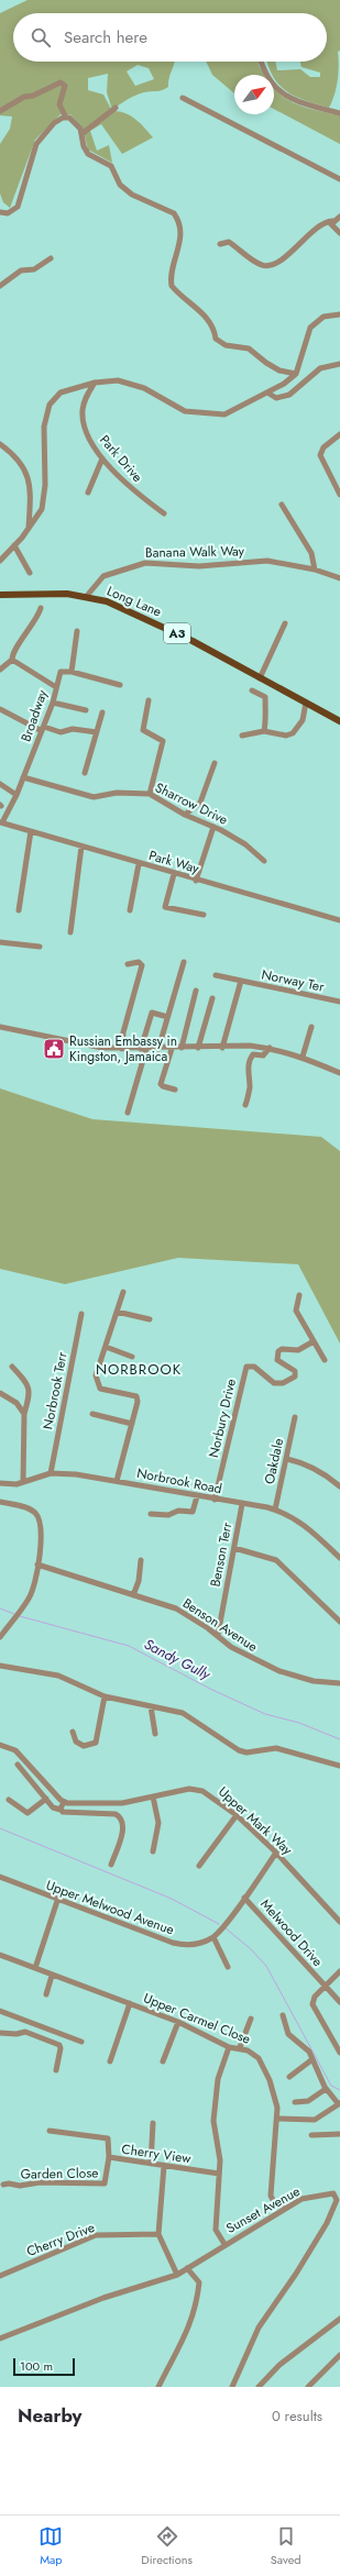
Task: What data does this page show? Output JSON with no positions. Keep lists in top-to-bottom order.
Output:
{
  "streets": {
    "main road": ["Long Lane", "A3"],
    "street": [
      "Park Drive",
      "Banana Walk Way",
      "Broadway",
      "Sharrow Drive",
      "Park Way",
      "Norway Ter",
      "Norbrook Terr",
      "Norbury Drive",
      "Oakdale",
      "Norbrook Road",
      "Benson Terr",
      "Benson Avenue",
      "Upper Mark Way",
      "Upper Melwood Avenue",
      "Melwood Drive",
      "Upper Carmel Close",
      "Cherry View",
      "Garden Close",
      "Sunset Avenue",
      "Cherry Drive"
    ]
  },
  "crossings": [
    ["Banana Walk Way", "Long Lane"],
    ["Broadway", "Sharrow Drive"],
    ["Broadway", "Park Way"],
    ["Norbrook Terr", "Norbrook Road"],
    ["Norbury Drive", "Norbrook Road"],
    ["Oakdale", "Norbrook Road"],
    ["Norbrook Road", "Benson Terr"],
    ["Benson Terr", "Benson Avenue"],
    ["Upper Carmel Close", "Sunset Avenue"],
    ["Cherry View", "Garden Close"]
  ],
  "districts": ["NORBROOK"],
  "water": ["Sandy Gully"],
  "places": {
    "public building": ["Russian Embassy in Kingston, Jamaica"]
  },
  "scale_bar": "100 m",
  "north": "top right",
  "page": {
    "search": "Search here",
    "scale": "100 m",
    "heading": ["Nearby", "0 results"],
    "nav": ["Map", "Directions", "Saved"]
  }
}
